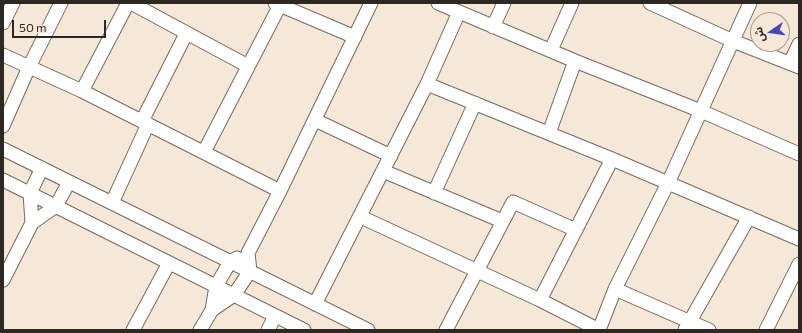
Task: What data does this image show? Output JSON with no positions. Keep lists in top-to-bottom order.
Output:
{
  "scale_bar": "50 m",
  "north": "left"
}
